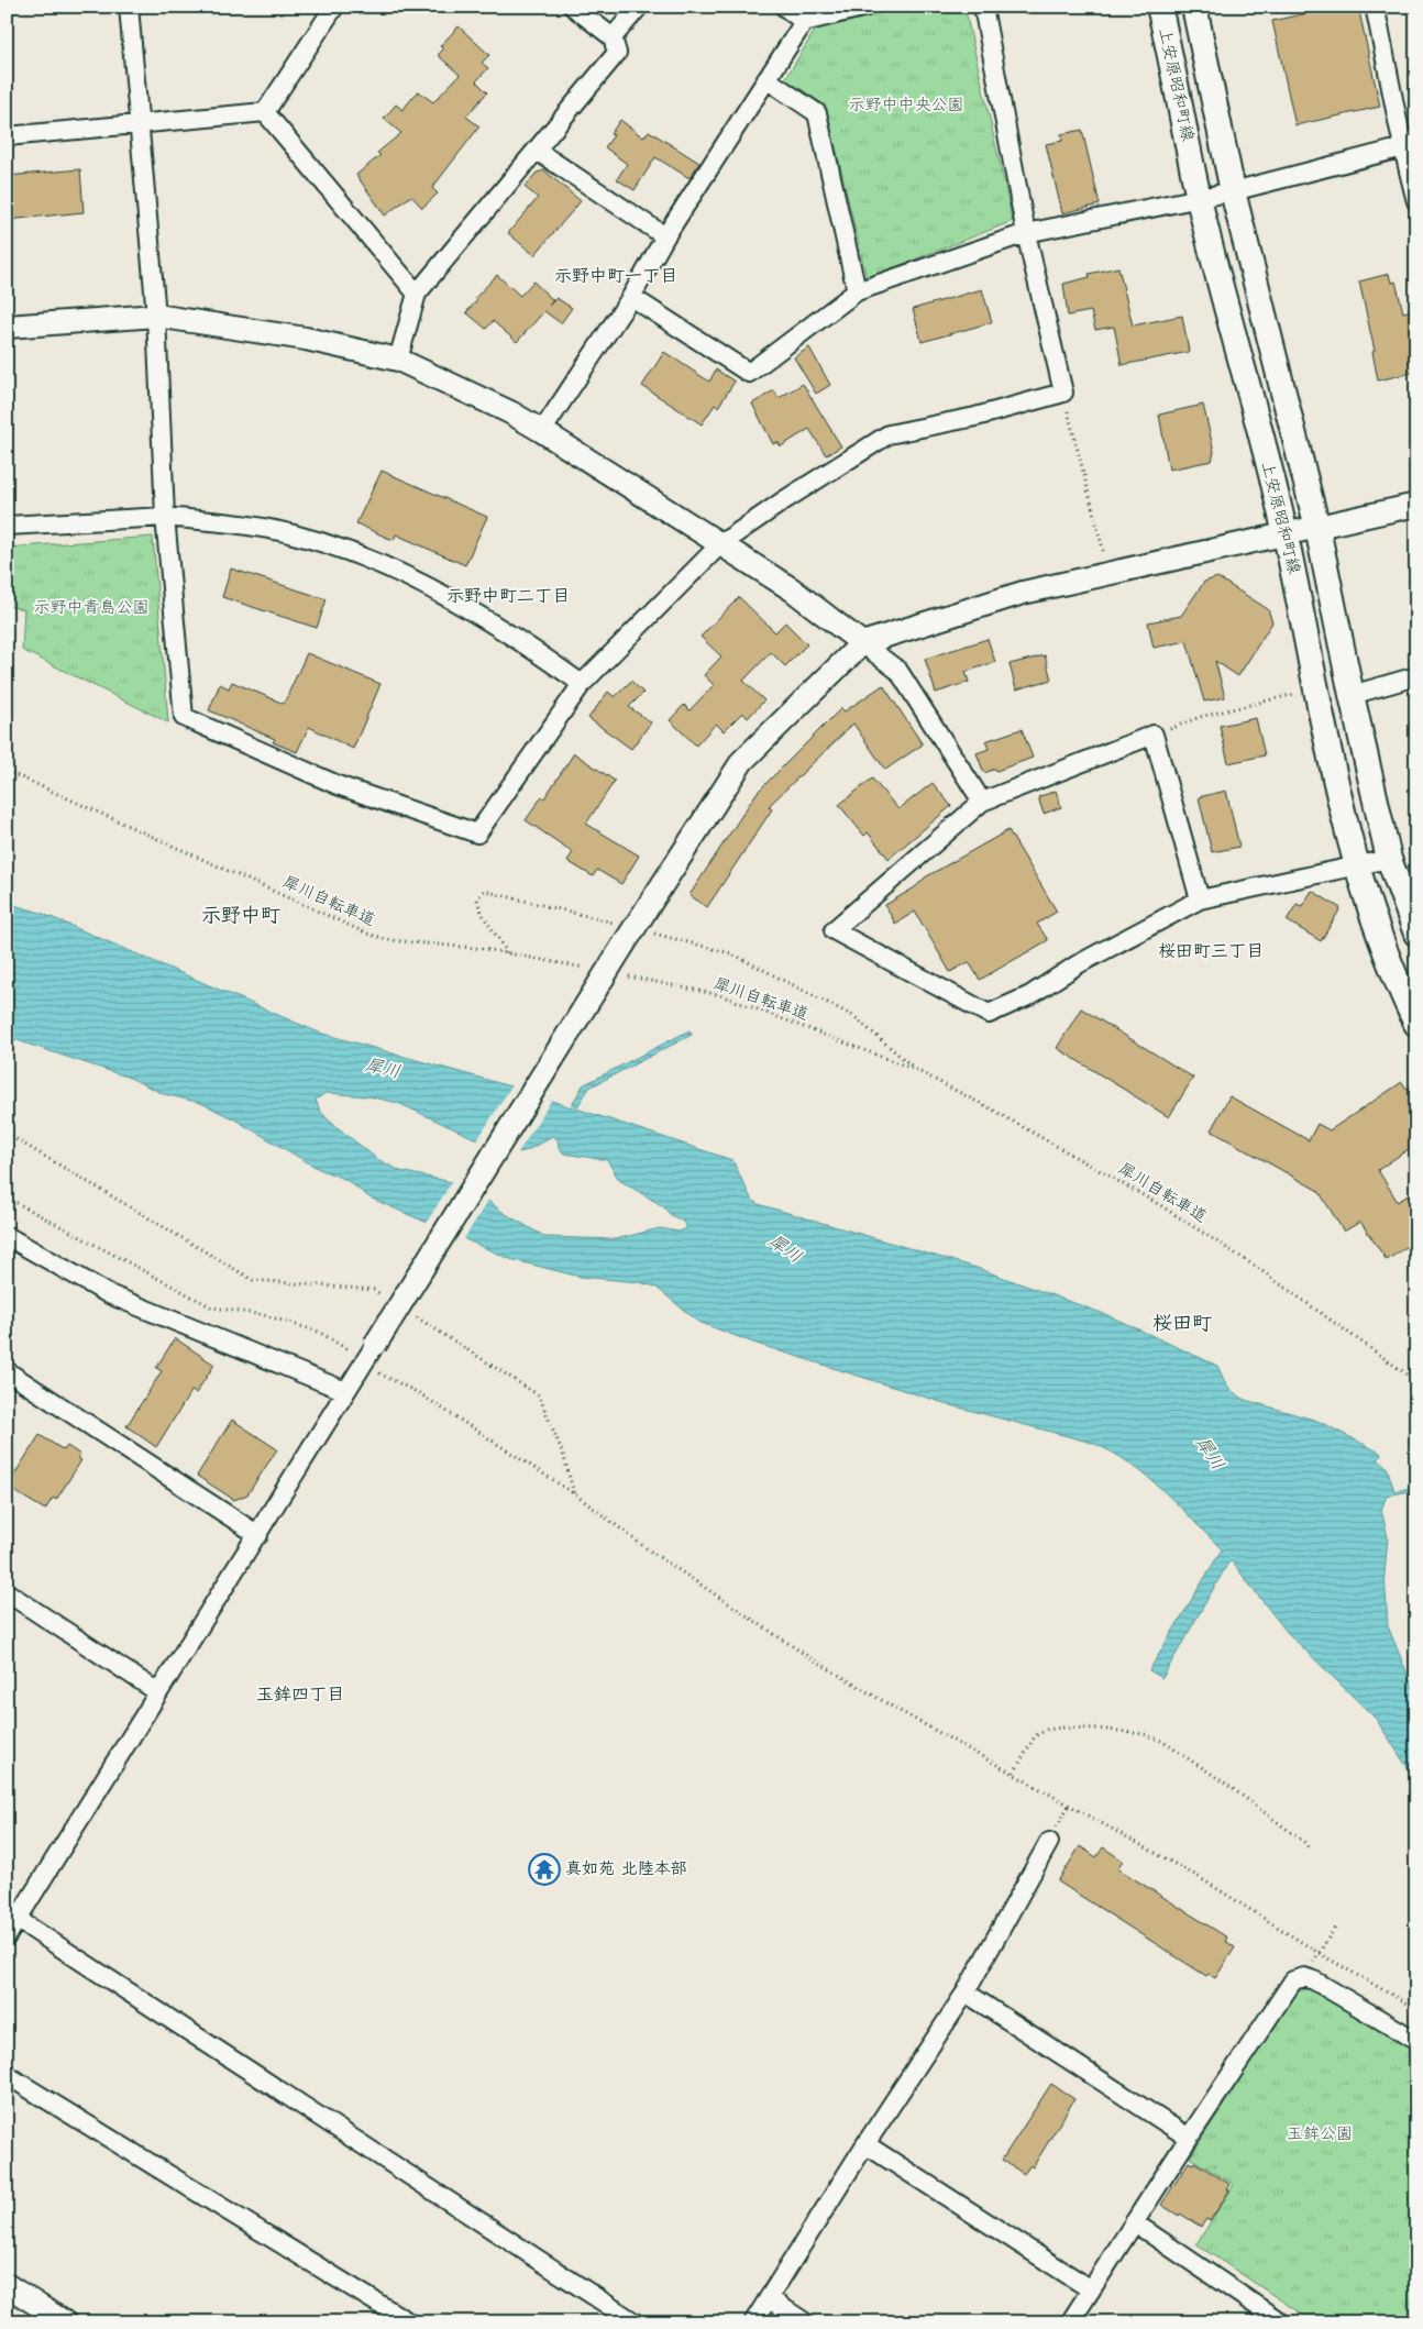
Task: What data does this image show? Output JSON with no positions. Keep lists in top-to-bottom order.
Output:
{
  "streets": {
    "main road": ["上安原昭和町線"],
    "path": ["犀川自転車道"]
  },
  "districts": [
    "示野中町一丁目",
    "示野中町二丁目",
    "示野中町",
    "桜田町三丁目",
    "桜田町",
    "玉鉾四丁目"
  ],
  "water": ["犀川"],
  "parks": ["示野中中央公園", "示野中青島公園", "玉鉾公園"],
  "places": {
    "temple": ["真如苑 北陸本部"]
  }
}
